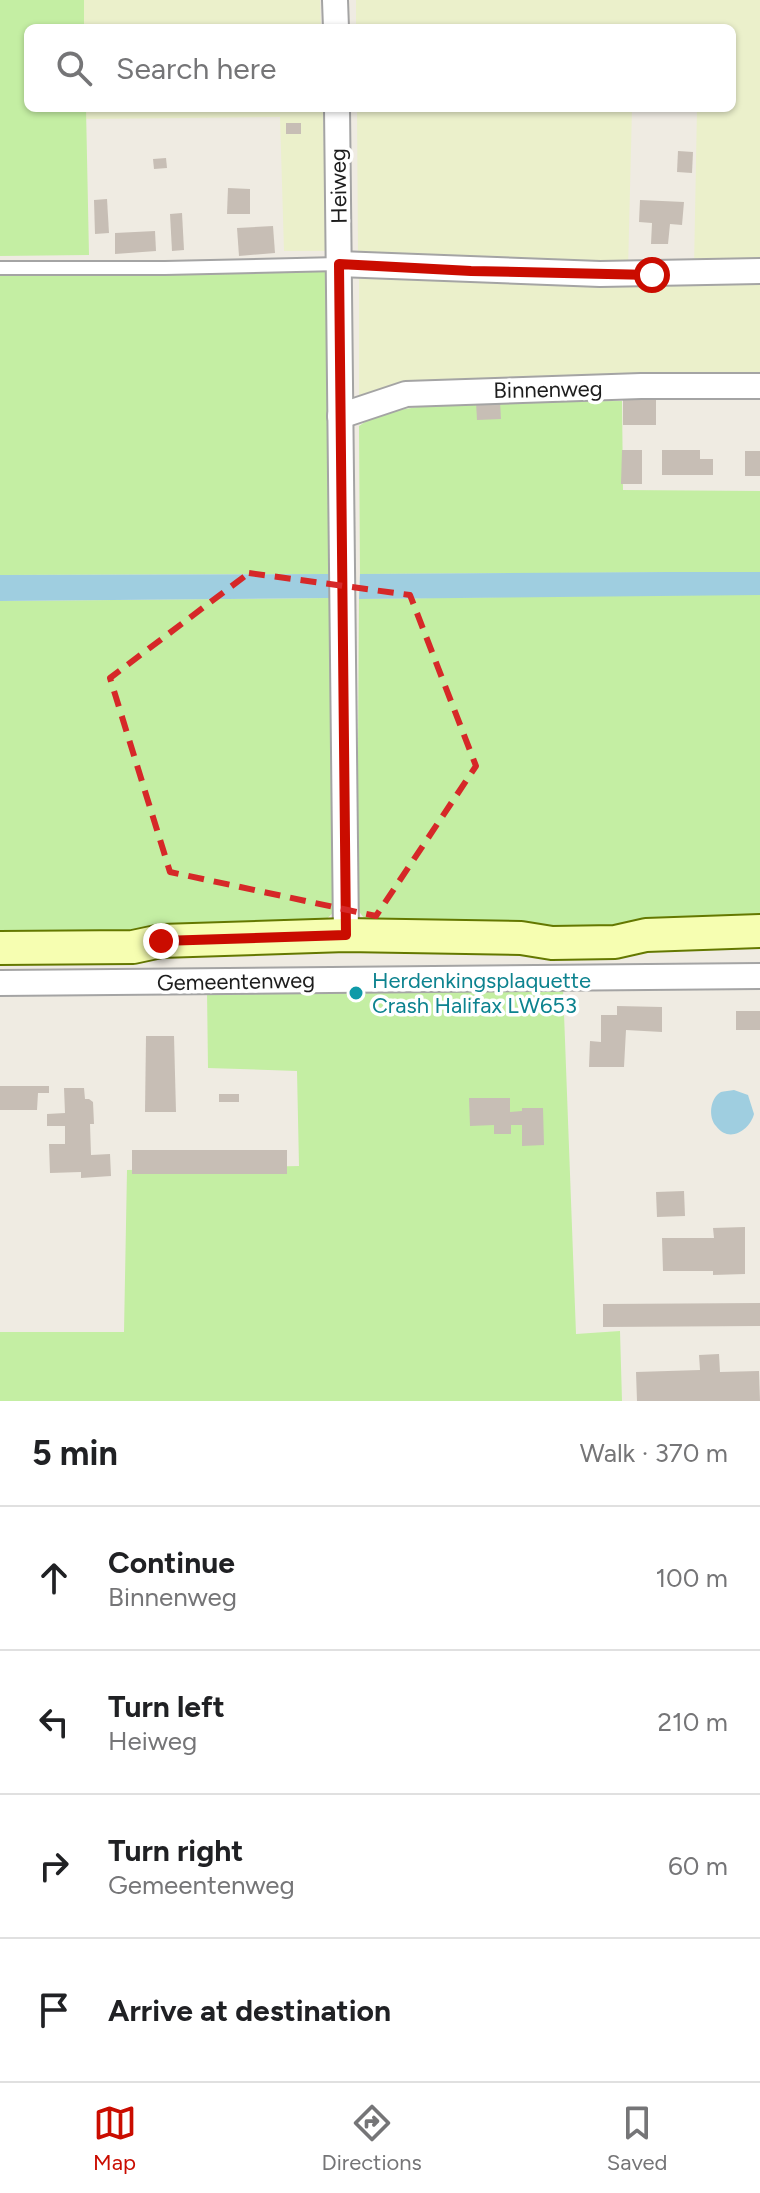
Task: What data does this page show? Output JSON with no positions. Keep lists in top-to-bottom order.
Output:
{
  "streets": {
    "main road": ["Gemeentenweg"],
    "street": ["Heiweg", "Binnenweg"]
  },
  "crossings": [
    ["Heiweg", "Binnenweg"],
    ["Heiweg", "Gemeentenweg"]
  ],
  "places": ["Herdenkingsplaquette Crash Halifax LW653"],
  "page": {
    "search": "Search here",
    "heading": ["5 min", "Walk · 370 m"],
    "list": [
      ["Continue", "Binnenweg", "100 m"],
      ["Turn left", "Heiweg", "210 m"],
      ["Turn right", "Gemeentenweg", "60 m"],
      "Arrive at destination"
    ],
    "nav": ["Map", "Directions", "Saved"]
  }
}
